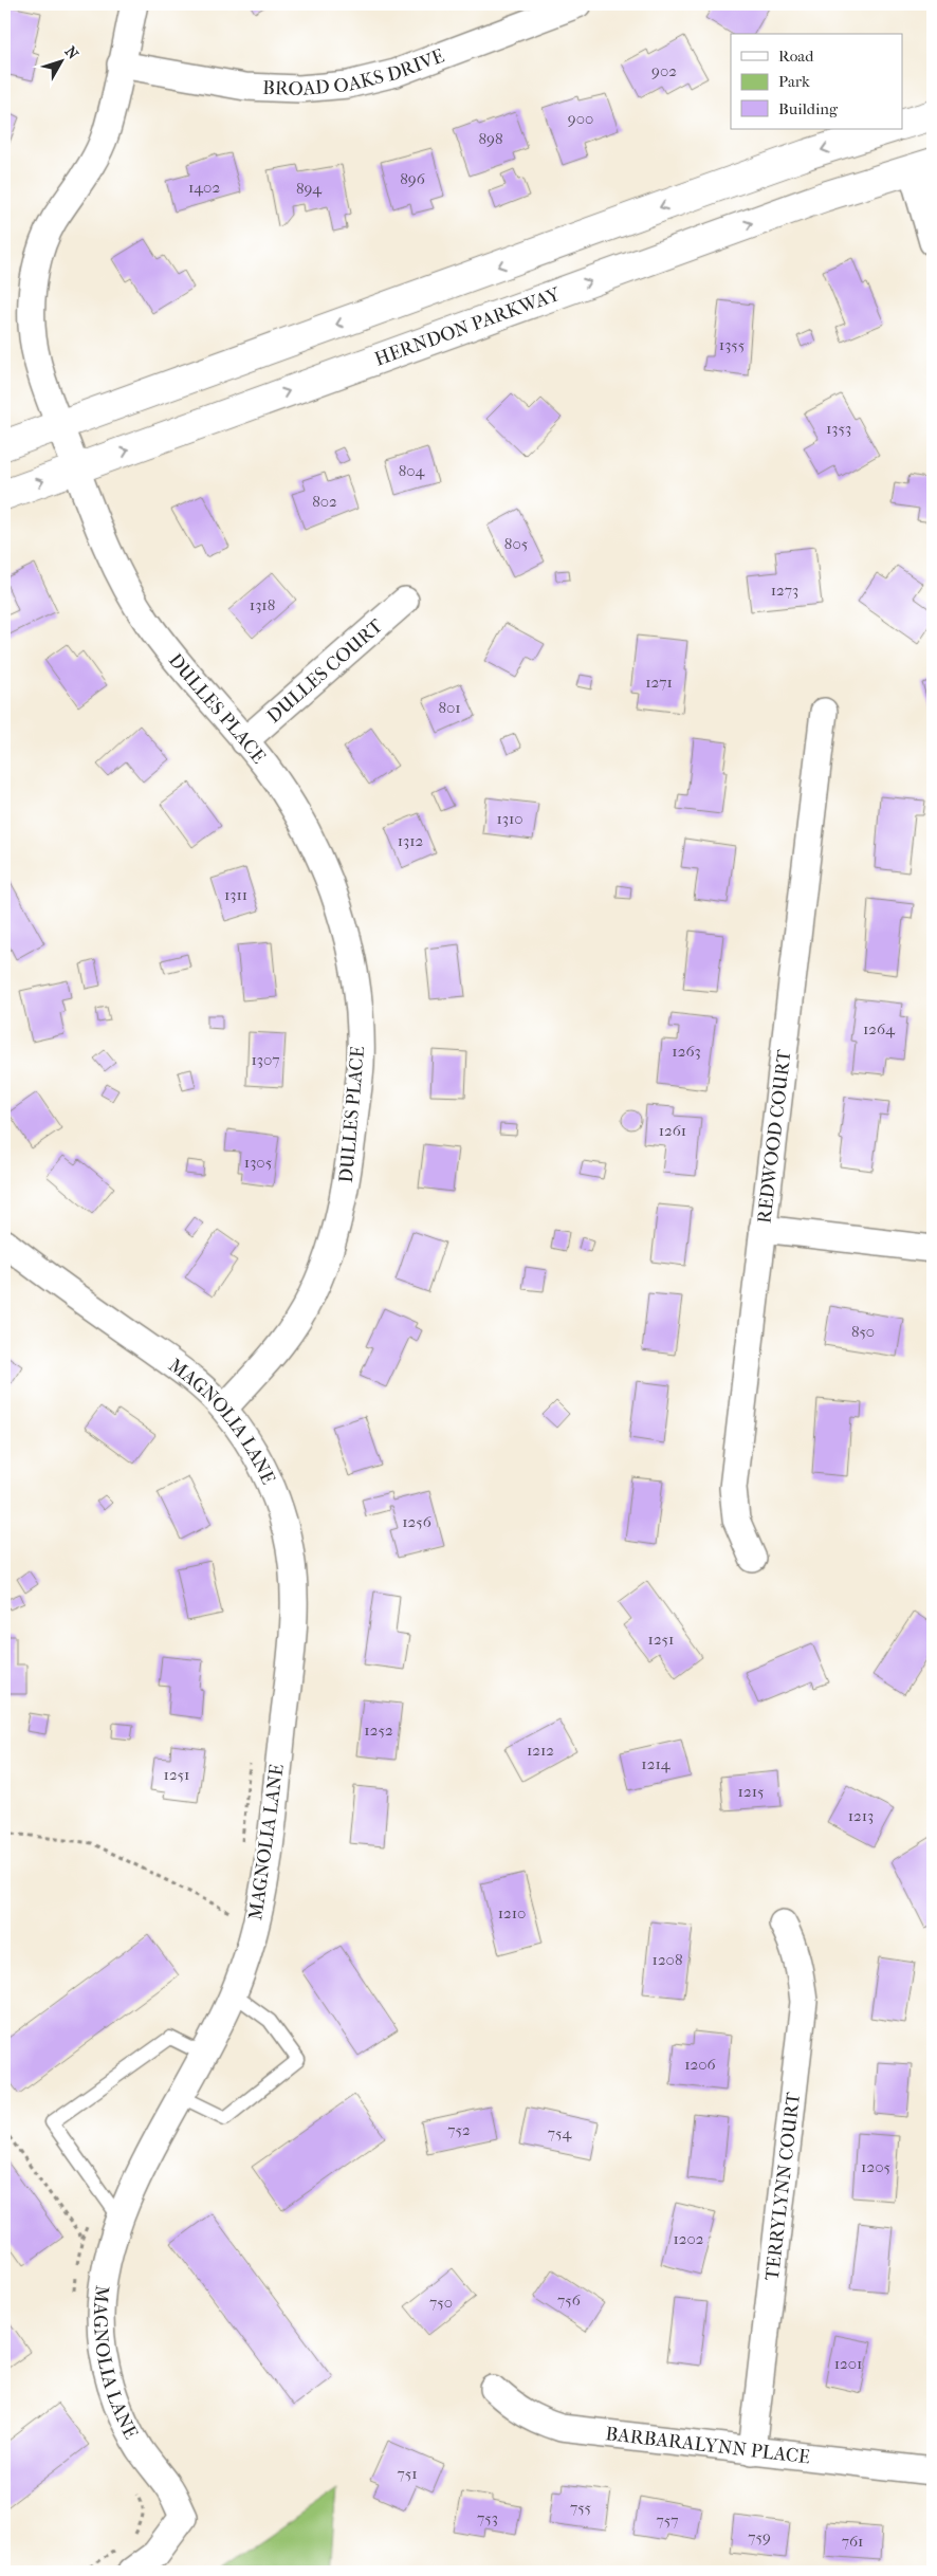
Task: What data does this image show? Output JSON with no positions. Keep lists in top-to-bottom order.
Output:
{
  "streets": {
    "main road": ["HERNDON PARKWAY"],
    "street": [
      "BROAD OAKS DRIVE",
      "DULLES COURT",
      "DULLES PLACE",
      "REDWOOD COURT",
      "MAGNOLIA LANE",
      "TERRYLYNN COURT",
      "BARBARALYNN PLACE"
    ]
  },
  "crossings": [
    ["BROAD OAKS DRIVE", "DULLES PLACE"],
    ["HERNDON PARKWAY", "DULLES PLACE"],
    ["DULLES COURT", "DULLES PLACE"],
    ["DULLES PLACE", "MAGNOLIA LANE"],
    ["TERRYLYNN COURT", "BARBARALYNN PLACE"]
  ],
  "house_numbers": [
    "902",
    "900",
    "898",
    "896",
    "1402",
    "894",
    "1355",
    "1353",
    "804",
    "802",
    "805",
    "1273",
    "1318",
    "1271",
    "801",
    "1310",
    "1312",
    "1311",
    "1264",
    "1263",
    "1307",
    "1261",
    "1305",
    "850",
    "1256",
    "1251",
    "1252",
    "1212",
    "1214",
    "1251",
    "1215",
    "1213",
    "1210",
    "1208",
    "1206",
    "752",
    "754",
    "1205",
    "1202",
    "756",
    "750",
    "1201",
    "751",
    "755",
    "753",
    "757",
    "759",
    "761"
  ],
  "legend": ["Road", "Park", "Building"],
  "north": "top right"
}
